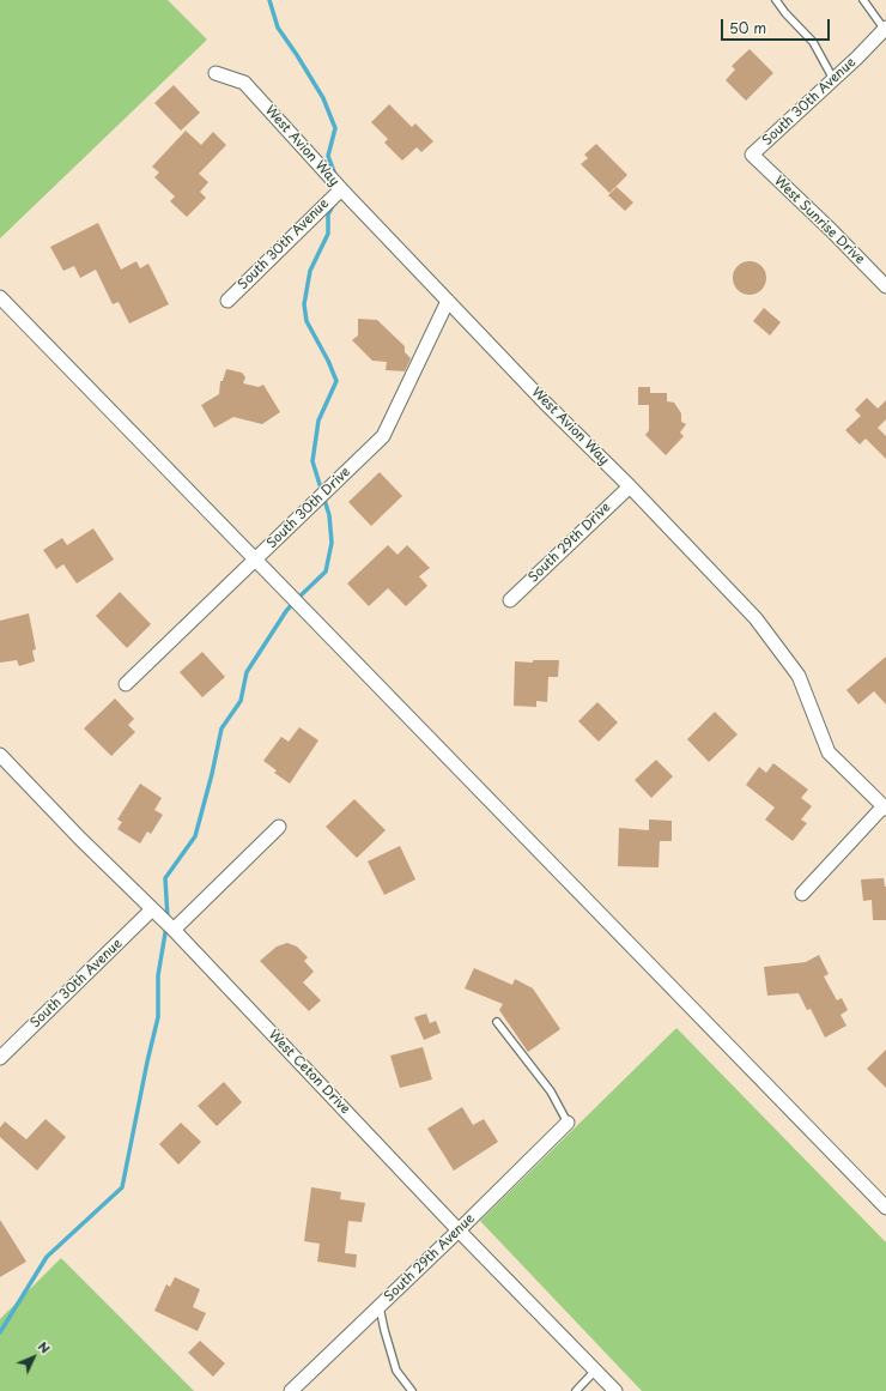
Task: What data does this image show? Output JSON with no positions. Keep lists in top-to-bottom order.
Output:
{
  "streets": {
    "street": [
      "South 30th Avenue",
      "West Avion Way",
      "West Sunrise Drive",
      "South 30th Drive",
      "South 29th Drive",
      "West Ceton Drive",
      "South 29th Avenue"
    ]
  },
  "crossings": [
    ["South 30th Avenue", "West Avion Way"],
    ["South 30th Avenue", "West Sunrise Drive"],
    ["South 30th Avenue", "West Ceton Drive"],
    ["West Avion Way", "South 30th Drive"],
    ["West Avion Way", "South 29th Drive"],
    ["West Ceton Drive", "South 29th Avenue"]
  ],
  "scale_bar": "50 m",
  "north": "top right"
}
